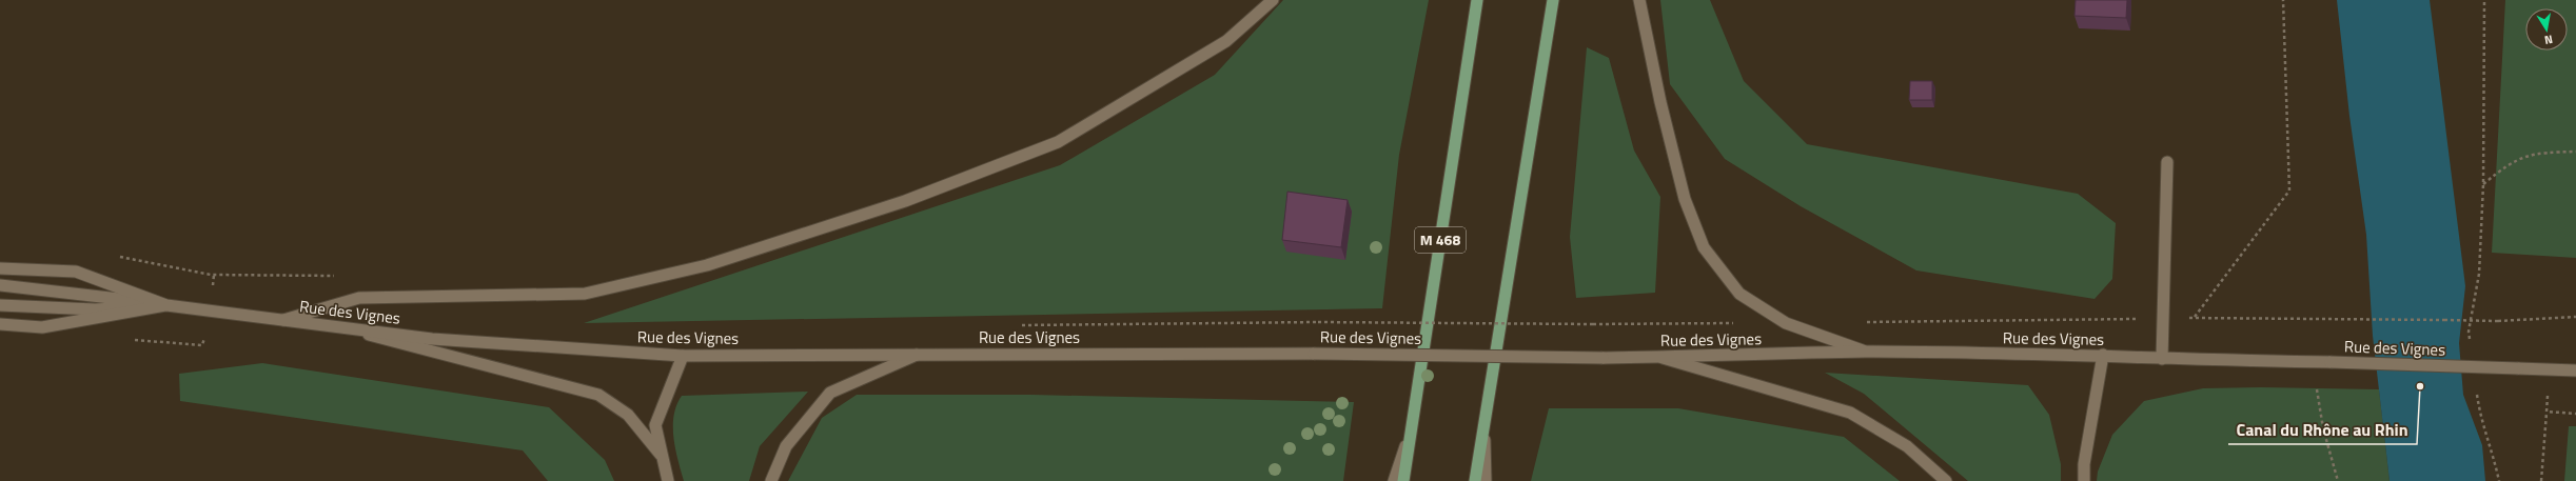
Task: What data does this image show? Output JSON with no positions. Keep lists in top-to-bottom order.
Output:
{
  "streets": {
    "main road": ["M 468"],
    "street": ["Rue des Vignes"]
  },
  "places": ["Canal du Rhône au Rhin"],
  "north": "bottom"
}
